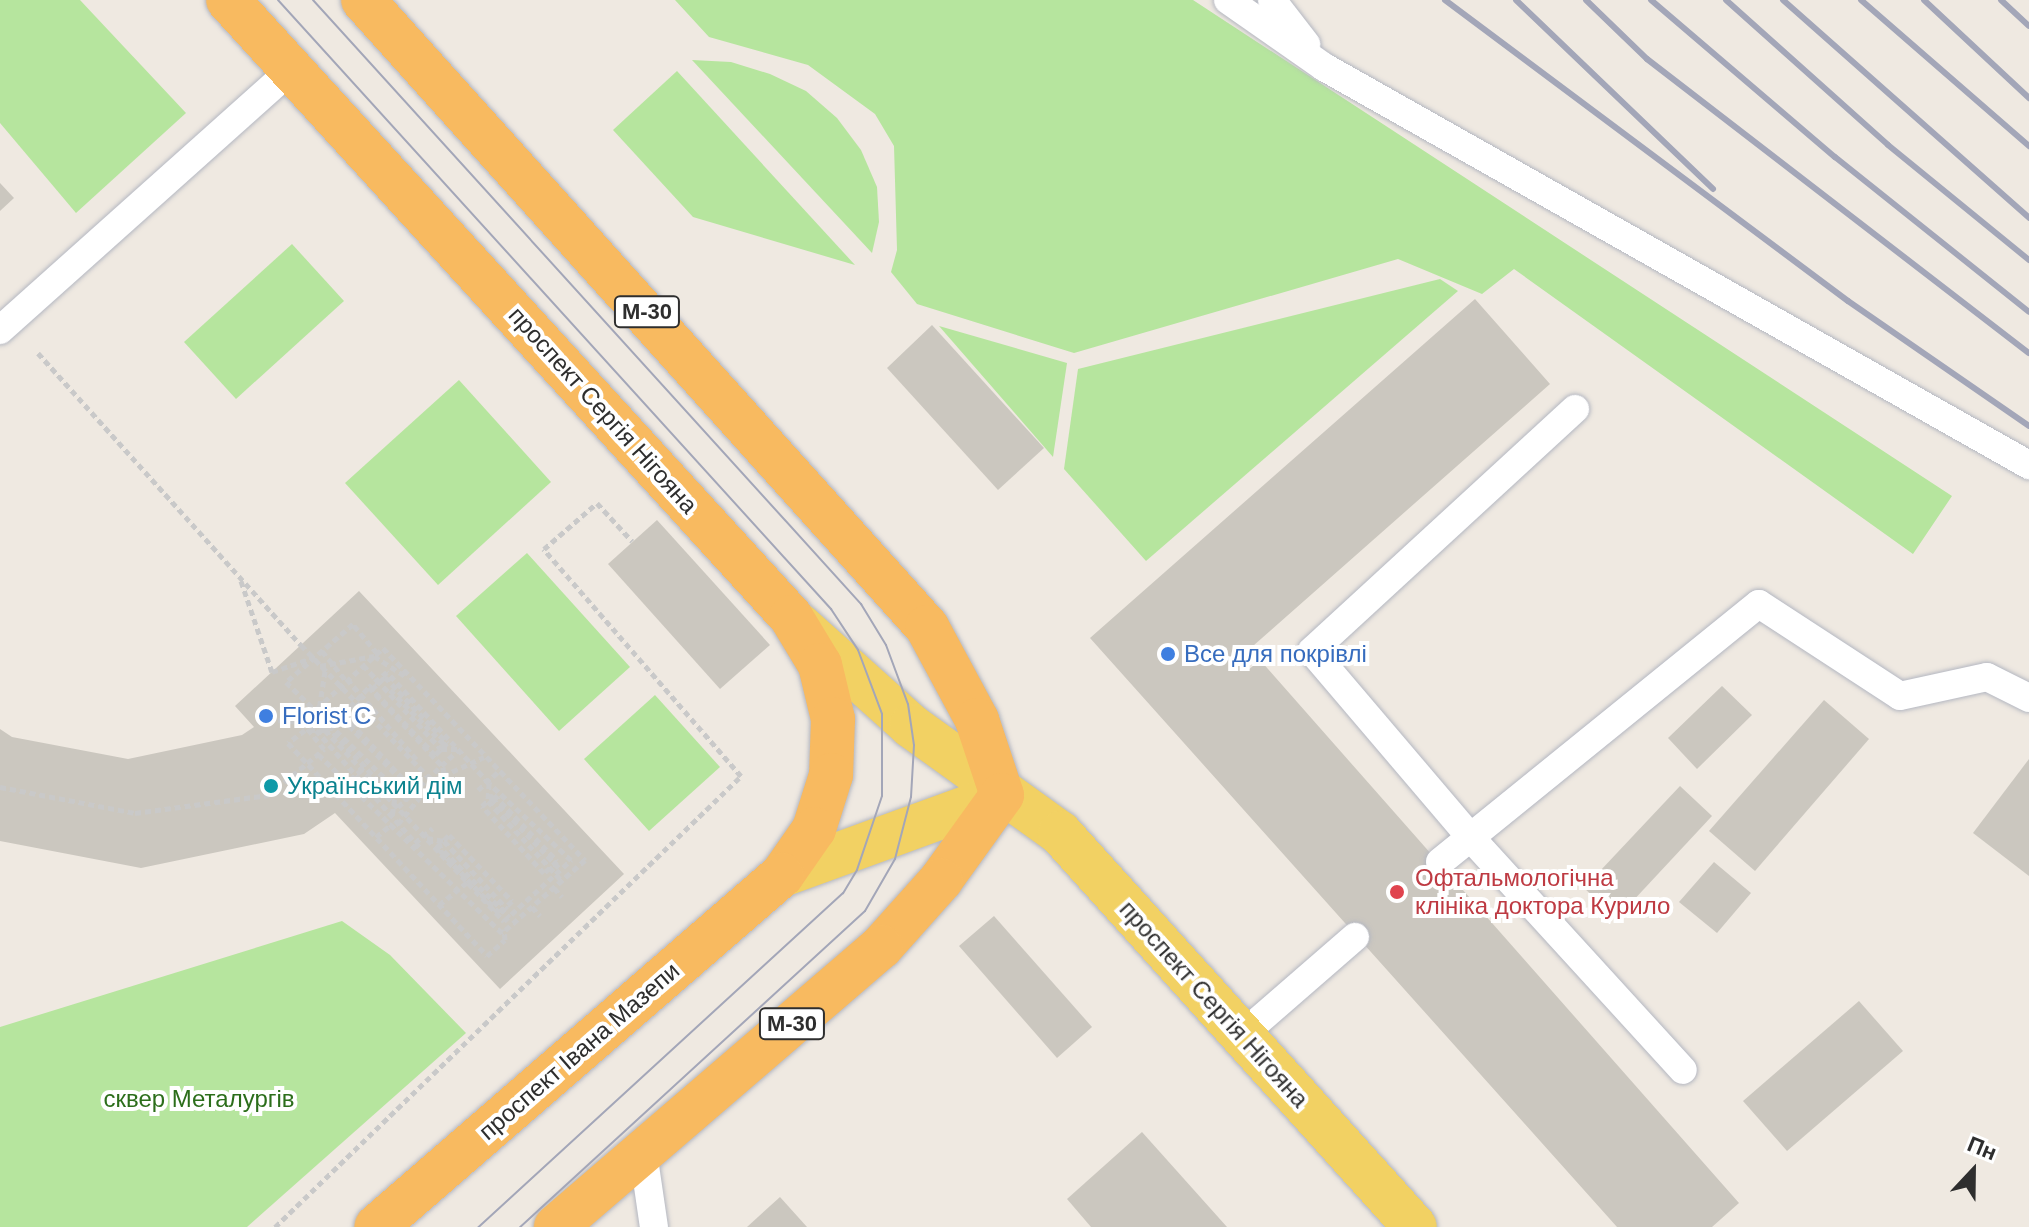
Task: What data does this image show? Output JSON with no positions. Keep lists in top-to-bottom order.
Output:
{
  "streets": {
    "highway": ["М-30", "проспект Сергія Нігояна", "проспект Івана Мазепи"]
  },
  "crossings": [
    ["М-30", "проспект Сергія Нігояна"],
    ["М-30", "проспект Івана Мазепи"],
    ["проспект Сергія Нігояна", "проспект Івана Мазепи"]
  ],
  "parks": ["сквер Металургів"],
  "places": [
    "Все для покрівлі",
    "Florist C",
    "Український дім",
    "Офтальмологічна клініка доктора Курило"
  ],
  "north": "top"
}
